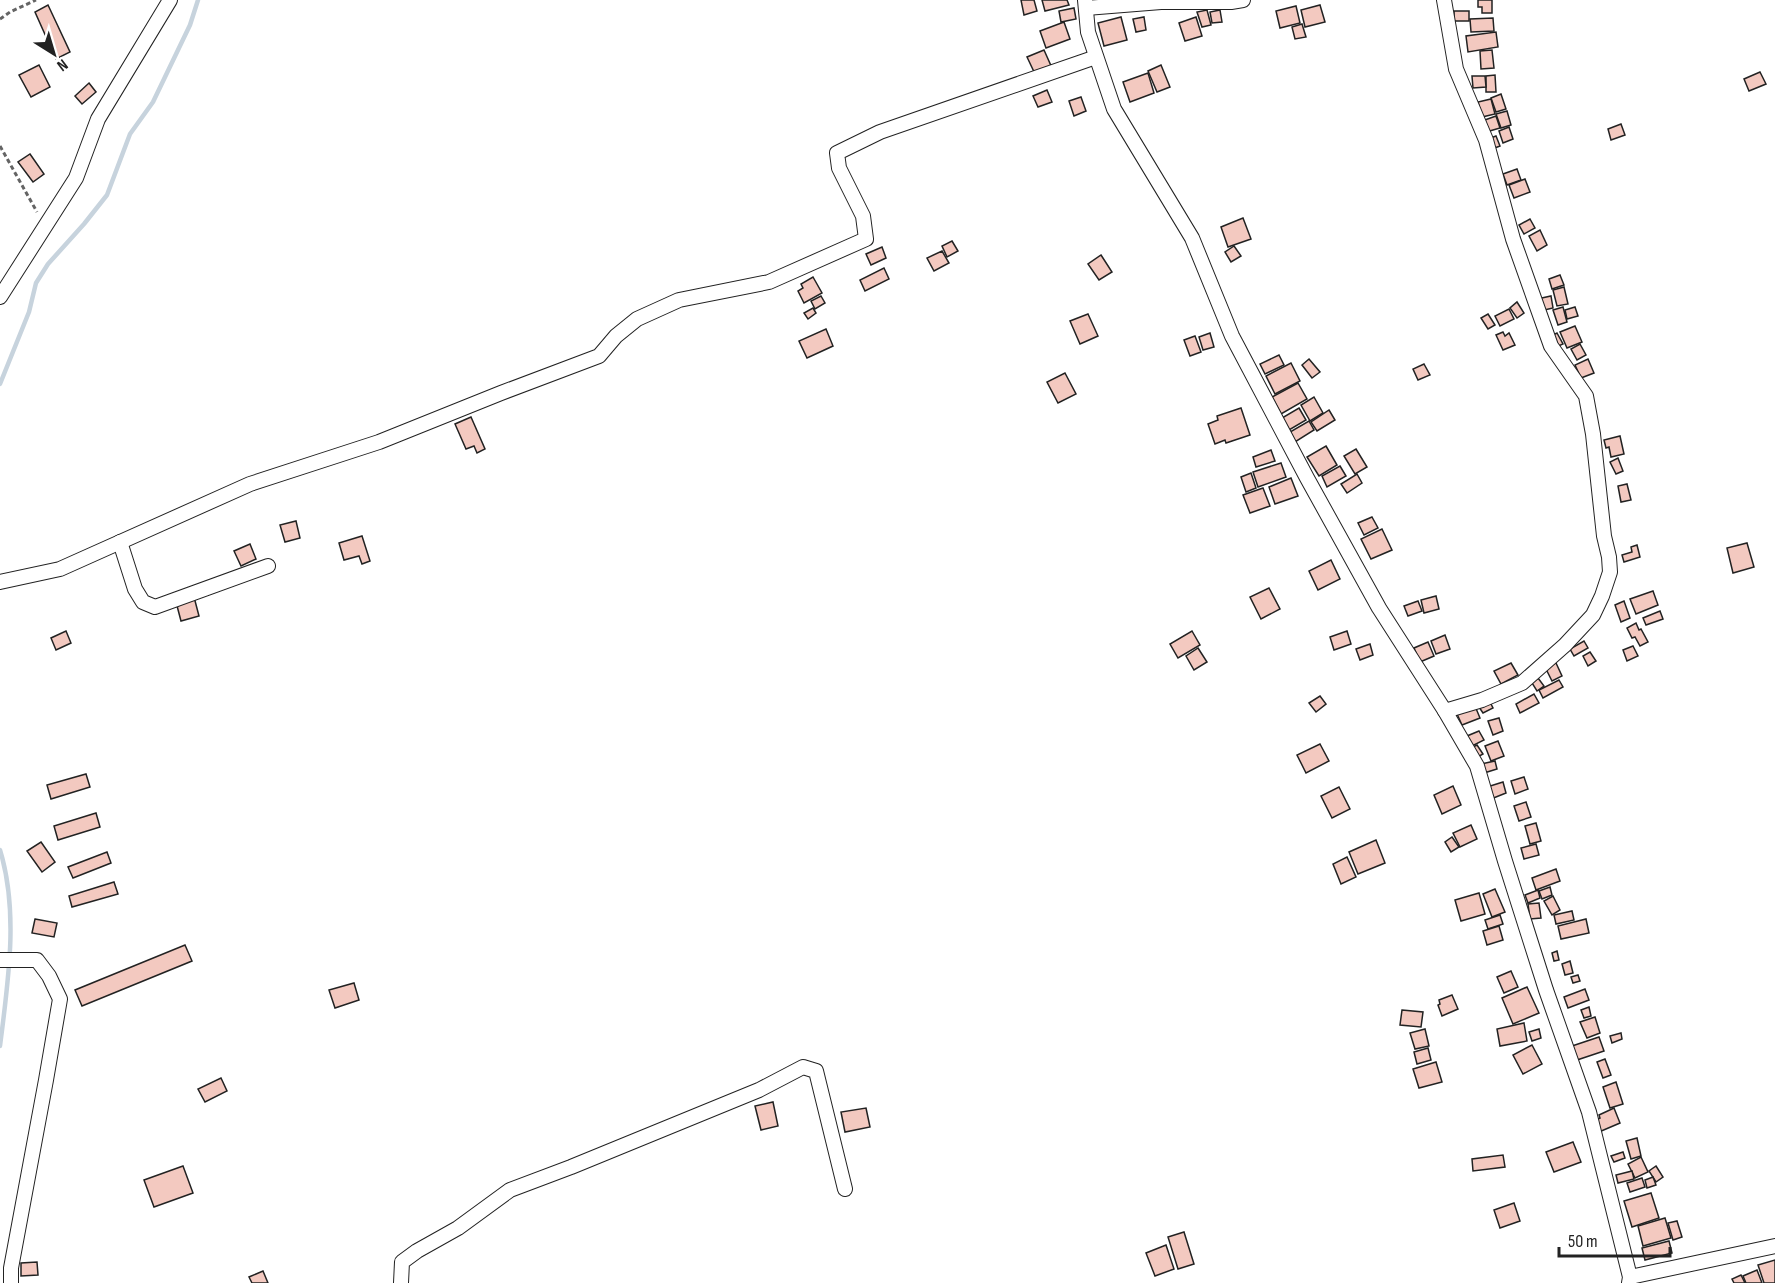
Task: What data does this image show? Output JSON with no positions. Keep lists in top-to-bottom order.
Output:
{
  "scale_bar": "50 m",
  "north": "bottom right"
}
